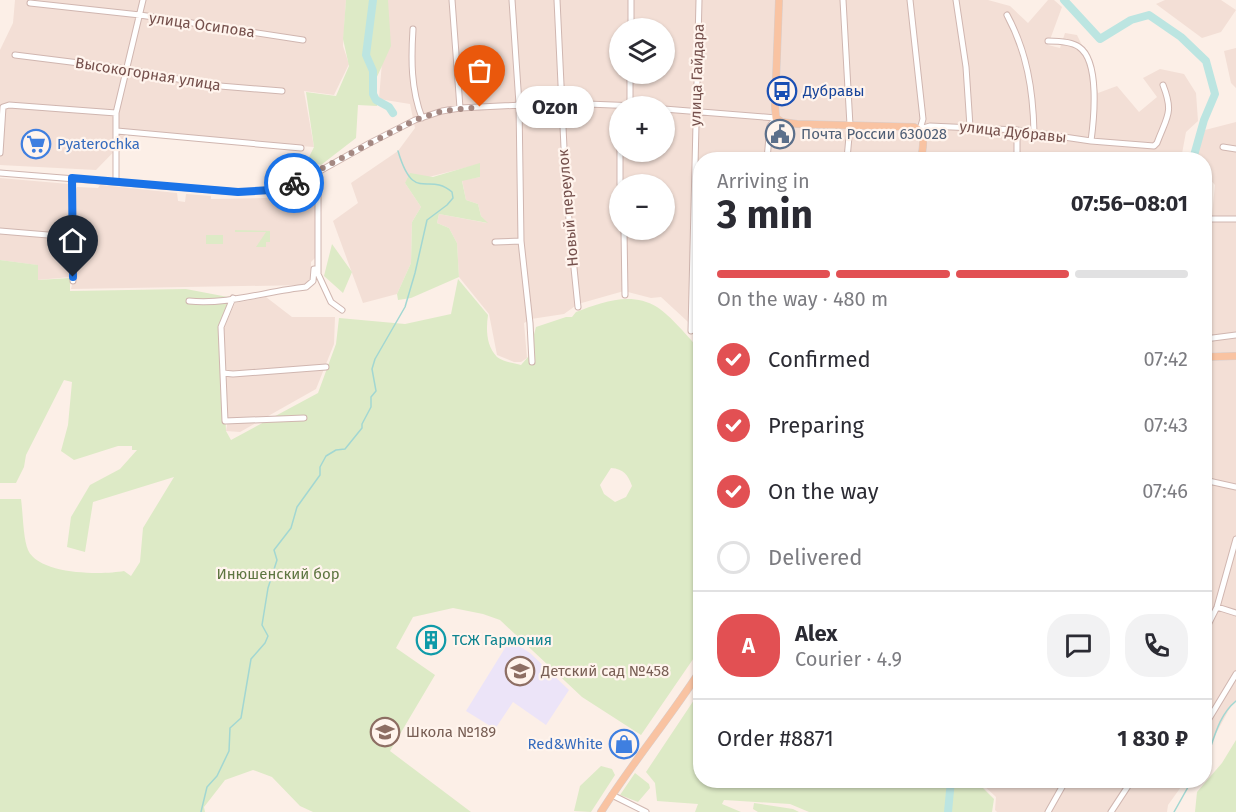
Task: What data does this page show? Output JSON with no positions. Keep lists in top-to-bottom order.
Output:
{
  "streets": {
    "main road": ["улица Дубравы"],
    "street": [
      "улица Осипова",
      "Высокогорная улица",
      "улица Гайдара",
      "Новый переулок"
    ]
  },
  "crossings": [
    ["улица Гайдара", "улица Дубравы"]
  ],
  "parks": ["Инюшенский бор"],
  "places": {
    "bus stop": ["Дубравы"],
    "other": ["Ozon"],
    "public building": ["Почта России 630028"],
    "supermarket": ["Pyaterochka"],
    "building": ["ТСЖ Гармония"],
    "school or university": ["Детский сад №458", "Школа №189"],
    "shop": ["Red&White"]
  },
  "page": {
    "map_buttons": ["+", "−"],
    "bubble": "Ozon",
    "heading": ["3 min", "Arriving in", "07:56–08:01"],
    "panel": [
      "Alex",
      "Courier · 4.9",
      "Order #8871",
      "1 830 ₽"
    ],
    "bar": "On the way · 480 m",
    "list": [
      ["Confirmed", "07:42"],
      ["Preparing", "07:43"],
      ["On the way", "07:46"],
      "Delivered"
    ],
    "round": "A"
  }
}
